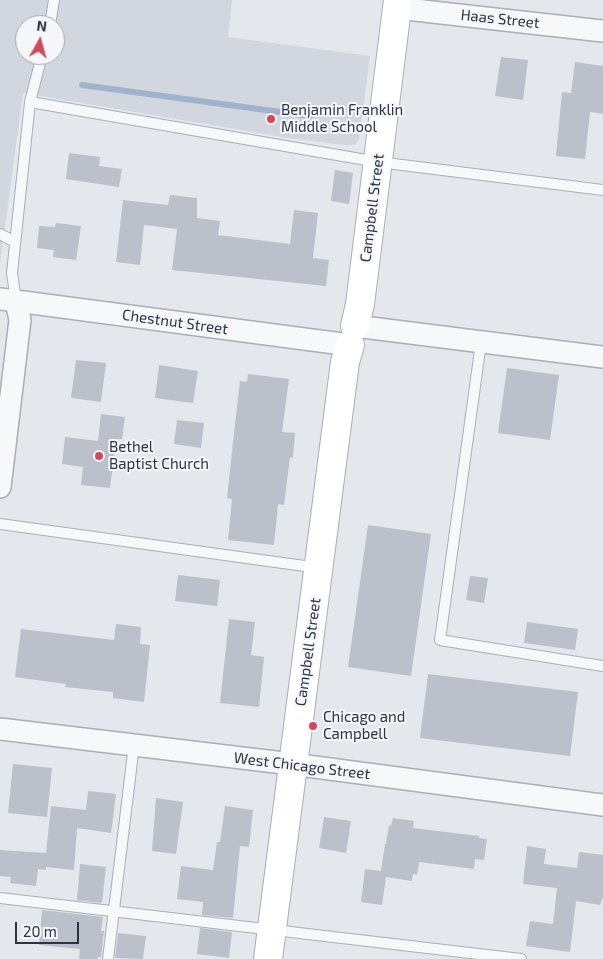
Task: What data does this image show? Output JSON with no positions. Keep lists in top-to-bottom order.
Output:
{
  "streets": {
    "main road": ["Campbell Street"],
    "street": ["Haas Street", "Chestnut Street", "West Chicago Street"]
  },
  "crossings": [
    ["Haas Street", "Campbell Street"],
    ["Campbell Street", "Chestnut Street"],
    ["Campbell Street", "West Chicago Street"]
  ],
  "places": ["Benjamin Franklin Middle School", "Bethel Baptist Church", "Chicago and Campbell"],
  "scale_bar": "20 m",
  "north": "top"
}
